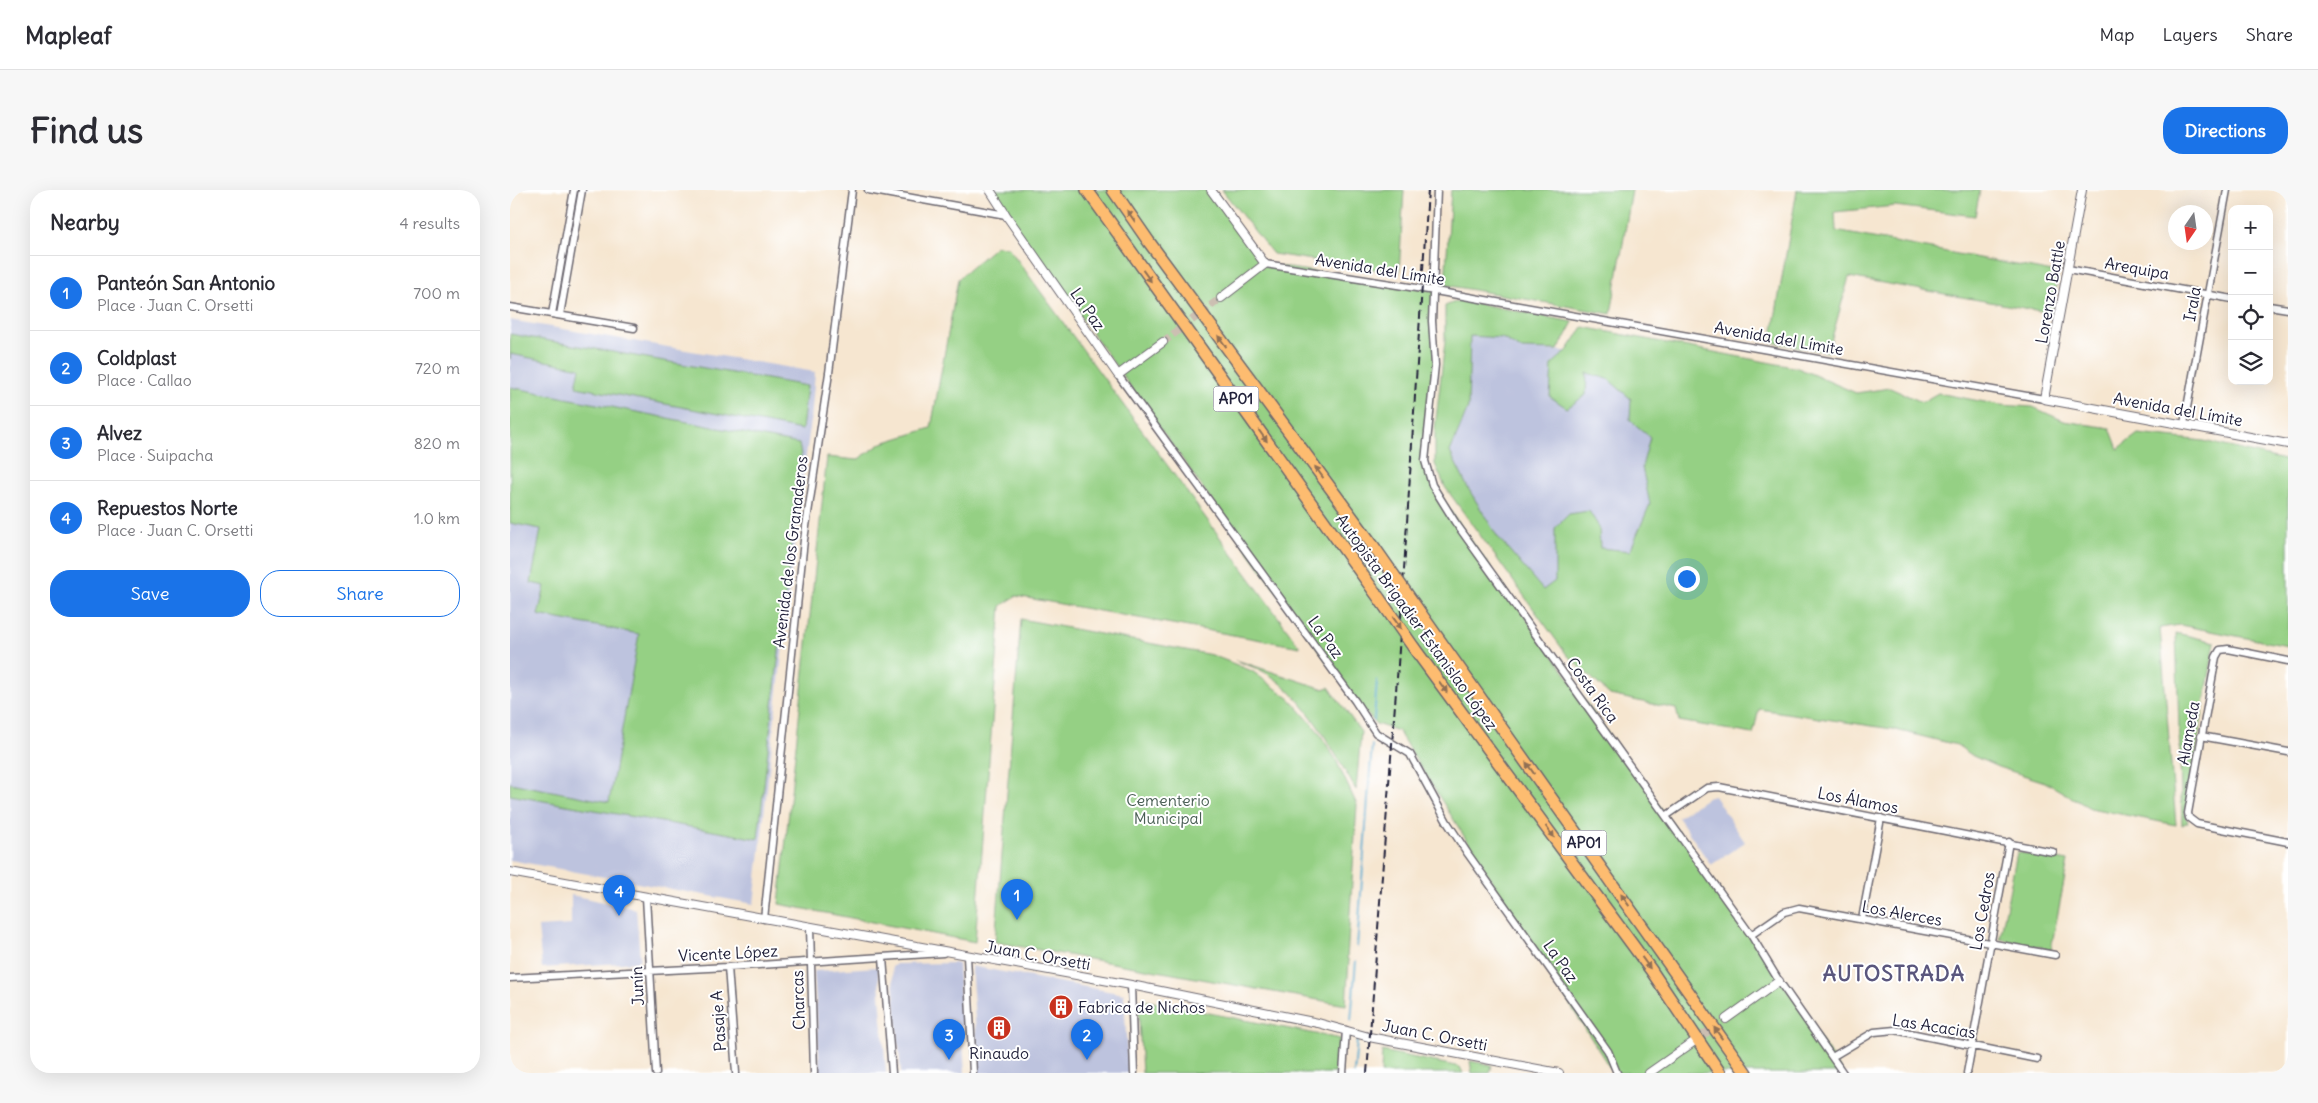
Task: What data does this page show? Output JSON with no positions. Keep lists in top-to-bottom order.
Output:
{
  "streets": {
    "highway": ["AP01", "Autopista Brigadier Estanislao López"],
    "street": [
      "Arequipa",
      "Avenida del Límite",
      "Lorenzo Battle",
      "Irala",
      "La Paz",
      "Avenida de los Granaderos",
      "Costa Rica",
      "Alameda",
      "Los Álamos",
      "Los Cedros",
      "Los Alerces",
      "Vicente López",
      "Juan C. Orsetti",
      "Junín",
      "Charcas",
      "Pasaje A",
      "Las Acacias"
    ]
  },
  "crossings": [
    ["Arequipa", "Lorenzo Battle"],
    ["Arequipa", "Irala"],
    ["Avenida del Límite", "Lorenzo Battle"],
    ["Avenida del Límite", "Irala"],
    ["Avenida del Límite", "Costa Rica"],
    ["Avenida de los Granaderos", "Juan C. Orsetti"],
    ["Costa Rica", "Los Álamos"],
    ["Costa Rica", "Los Alerces"],
    ["Costa Rica", "Las Acacias"],
    ["Los Álamos", "Los Cedros"],
    ["Los Cedros", "Los Alerces"],
    ["Los Cedros", "Las Acacias"],
    ["Vicente López", "Juan C. Orsetti"],
    ["Vicente López", "Junín"],
    ["Vicente López", "Charcas"],
    ["Vicente López", "Pasaje A"],
    ["Juan C. Orsetti", "Junín"],
    ["Juan C. Orsetti", "Charcas"]
  ],
  "districts": ["AUTOSTRADA"],
  "parks": ["Cementerio Municipal"],
  "places": {
    "building": ["Fabrica de Nichos", "Rinaudo"]
  },
  "north": "bottom",
  "page": {
    "header": "Mapleaf",
    "nav": ["Map", "Layers", "Share"],
    "buttons": [
      "Directions",
      ["Save", "Share"]
    ],
    "title": "Find us",
    "heading": ["Nearby", "4 results"],
    "map_buttons": ["+", "−"],
    "list": [
      {
        "mark": "1",
        "name": "Panteón San Antonio",
        "note": "Place · Juan C. Orsetti",
        "value": "700 m"
      },
      {
        "mark": "2",
        "name": "Coldplast",
        "note": "Place · Callao",
        "value": "720 m"
      },
      {
        "mark": "3",
        "name": "Alvez",
        "note": "Place · Suipacha",
        "value": "820 m"
      },
      {
        "mark": "4",
        "name": "Repuestos Norte",
        "note": "Place · Juan C. Orsetti",
        "value": "1.0 km"
      }
    ],
    "pins": [
      "4",
      "1",
      "2",
      "3"
    ]
  }
}
